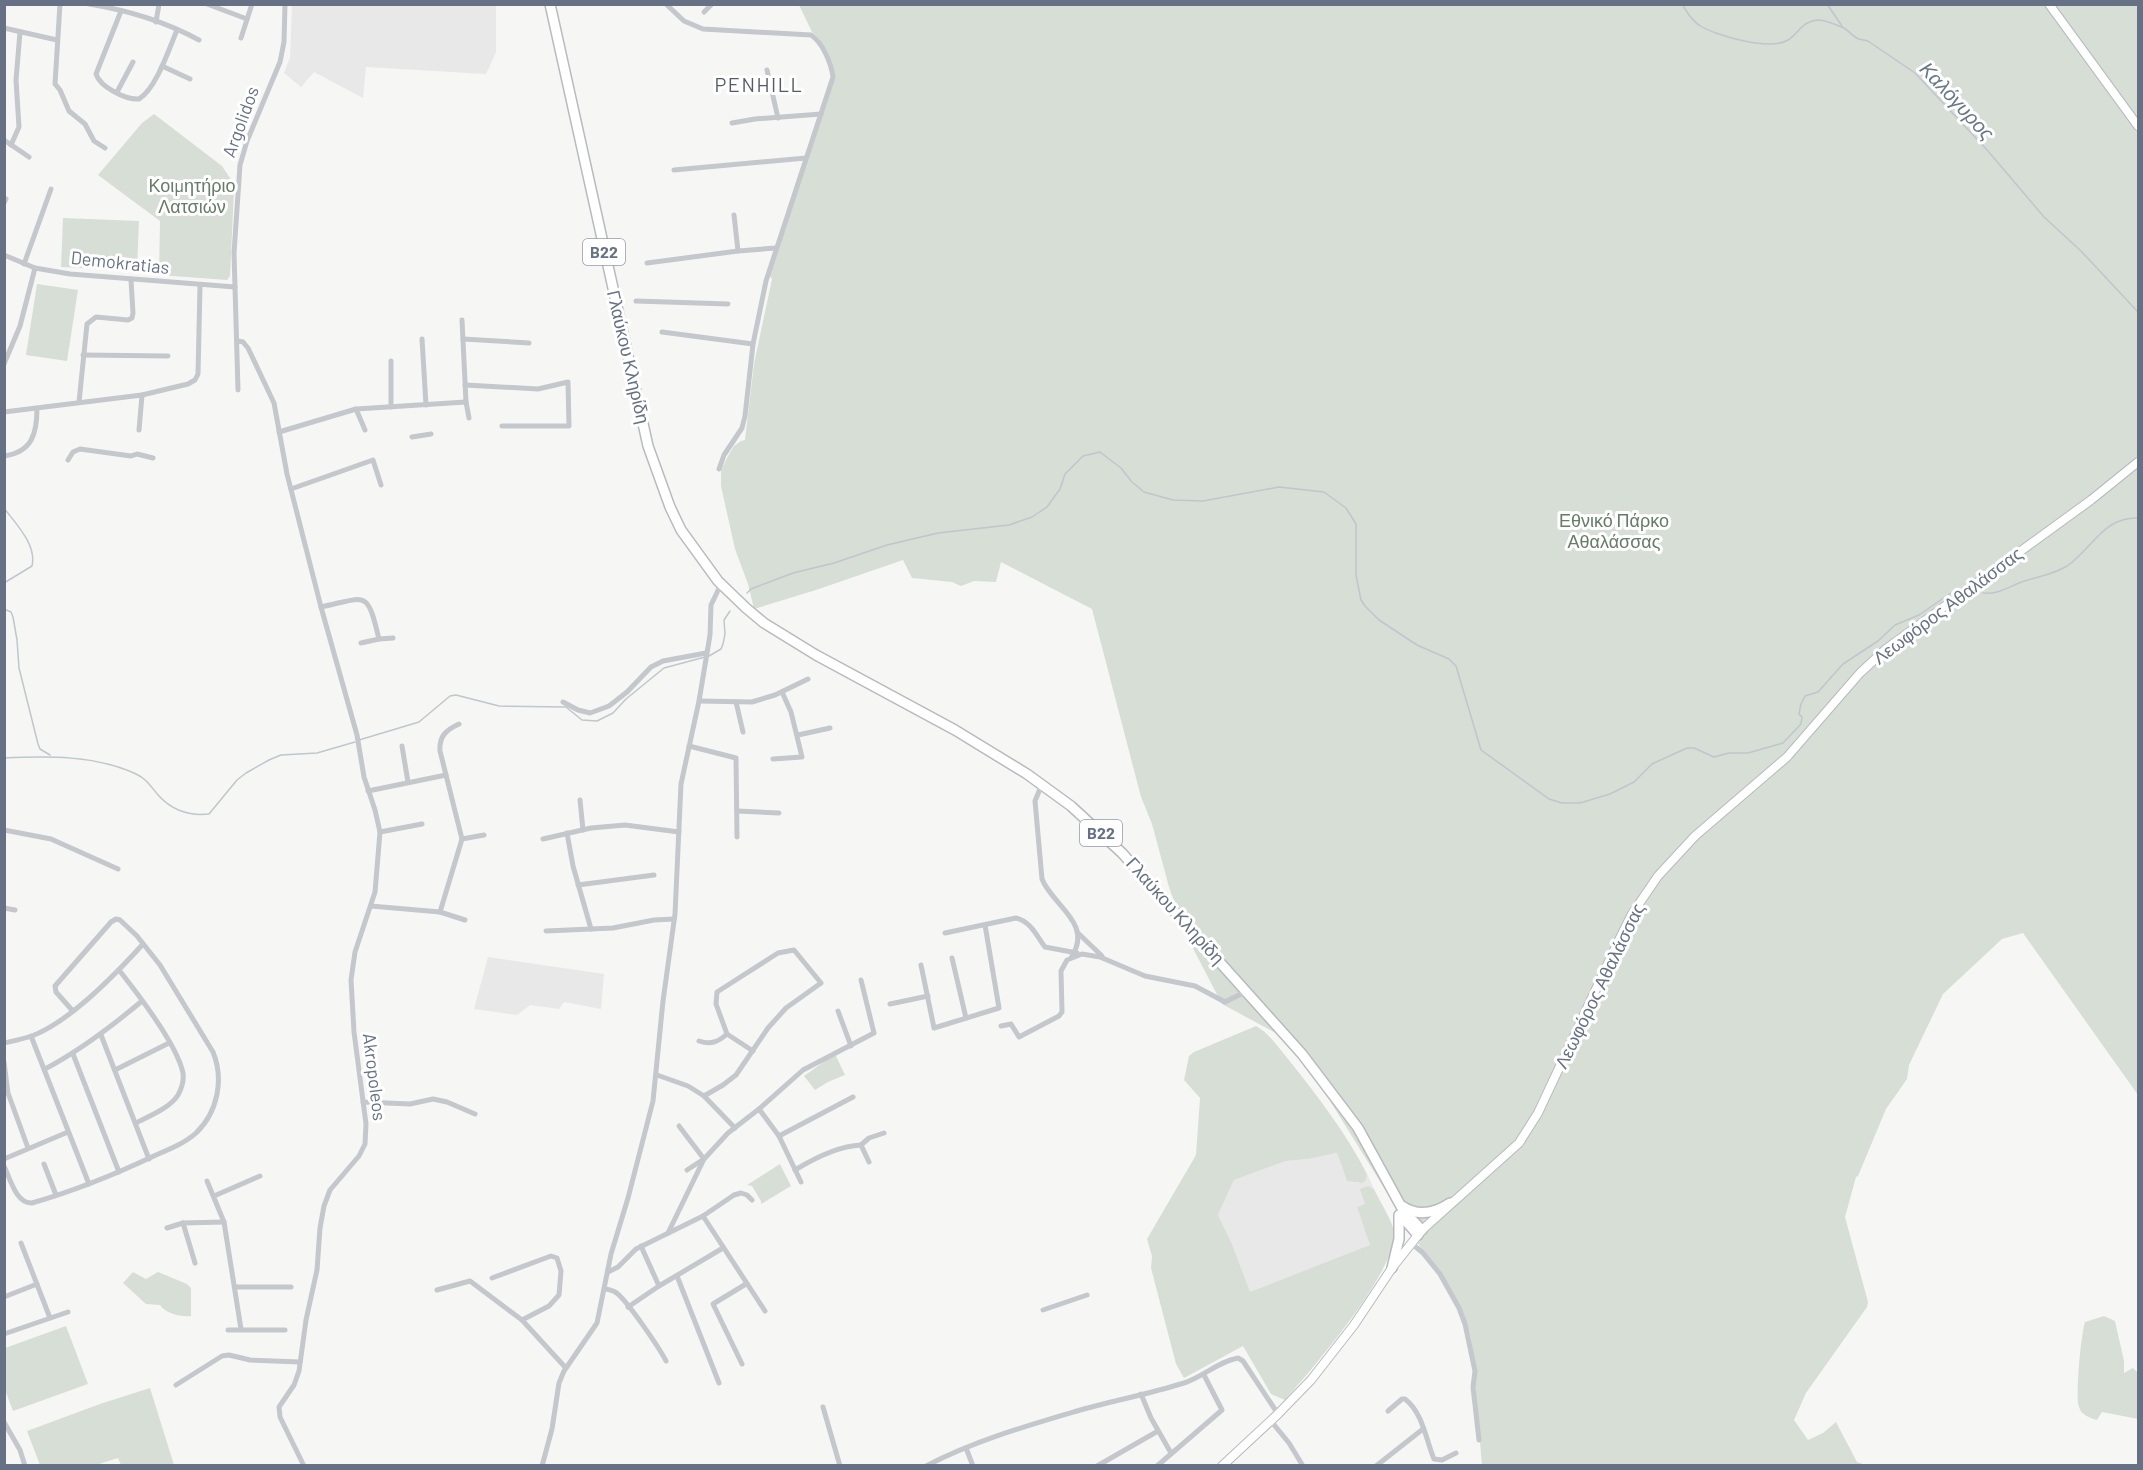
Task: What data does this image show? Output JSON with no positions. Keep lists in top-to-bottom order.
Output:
{
  "streets": {
    "main road": ["B22", "Γλαύκου Κληρίδη", "Λεωφόρος Αθαλάσσας"],
    "street": ["Argolidos", "Demokratias", "Akropoleos"]
  },
  "crossings": [
    ["Argolidos", "Demokratias"],
    ["Argolidos", "Akropoleos"],
    ["Γλαύκου Κληρίδη", "Λεωφόρος Αθαλάσσας"]
  ],
  "districts": ["PENHILL"],
  "water": ["Καλόγυρος"],
  "parks": ["Κοιμητήριο Λατσιών", "Εθνικό Πάρκο Αθαλάσσας"]
}
